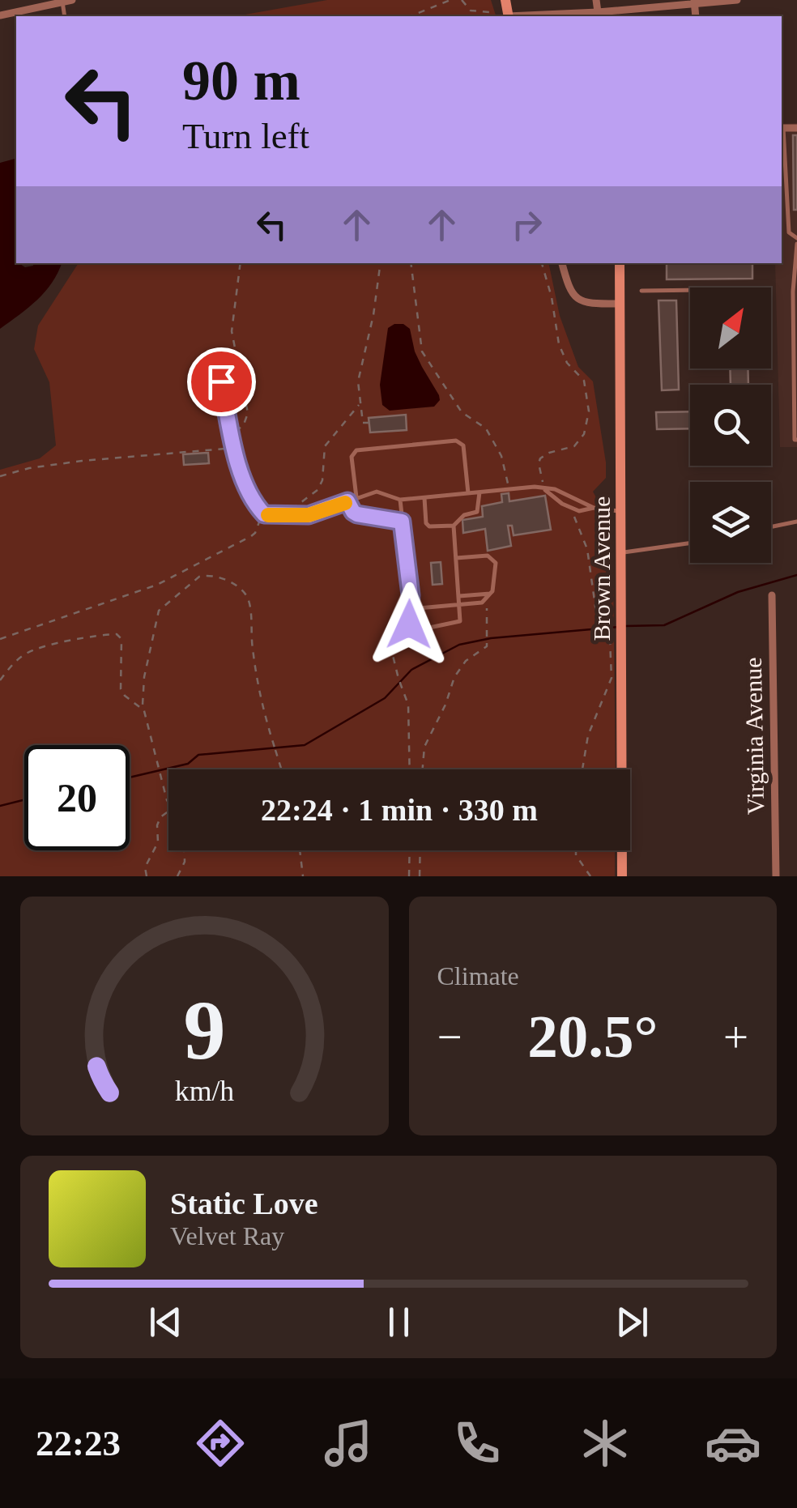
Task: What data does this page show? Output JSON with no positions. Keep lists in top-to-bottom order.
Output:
{
  "streets": {
    "street": ["Brown Avenue", "Virginia Avenue"]
  },
  "north": "top right",
  "page": {
    "turn": ["90 m", "Turn left"],
    "limit": "20",
    "trip": "22:24 · 1 min · 330 m",
    "tile": "Climate",
    "heat": ["−", "20.5°", "+"],
    "song": ["Static Love", "Velvet Ray"],
    "tabs": "22:23",
    "gauge": ["9", "km/h"]
  }
}
